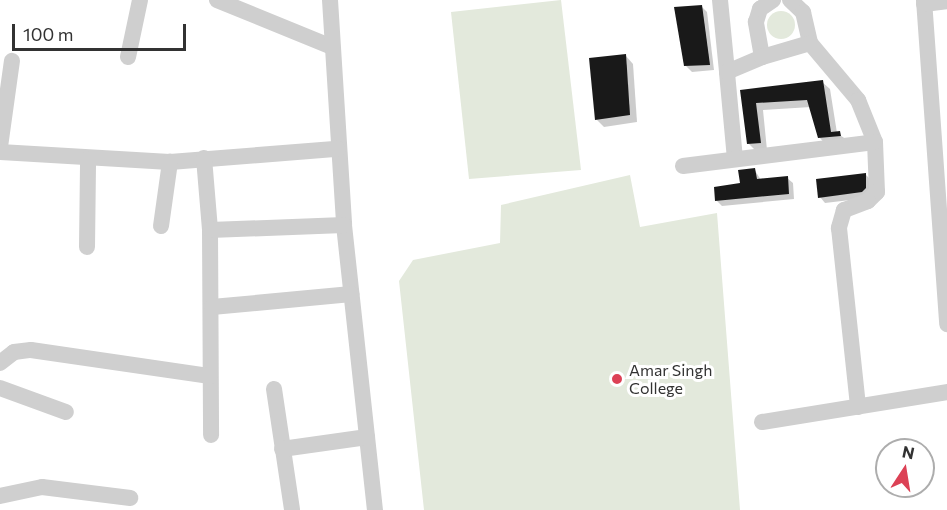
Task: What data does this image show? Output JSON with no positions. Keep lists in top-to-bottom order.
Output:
{
  "places": ["Amar Singh College"],
  "scale_bar": "100 m",
  "north": "top"
}
